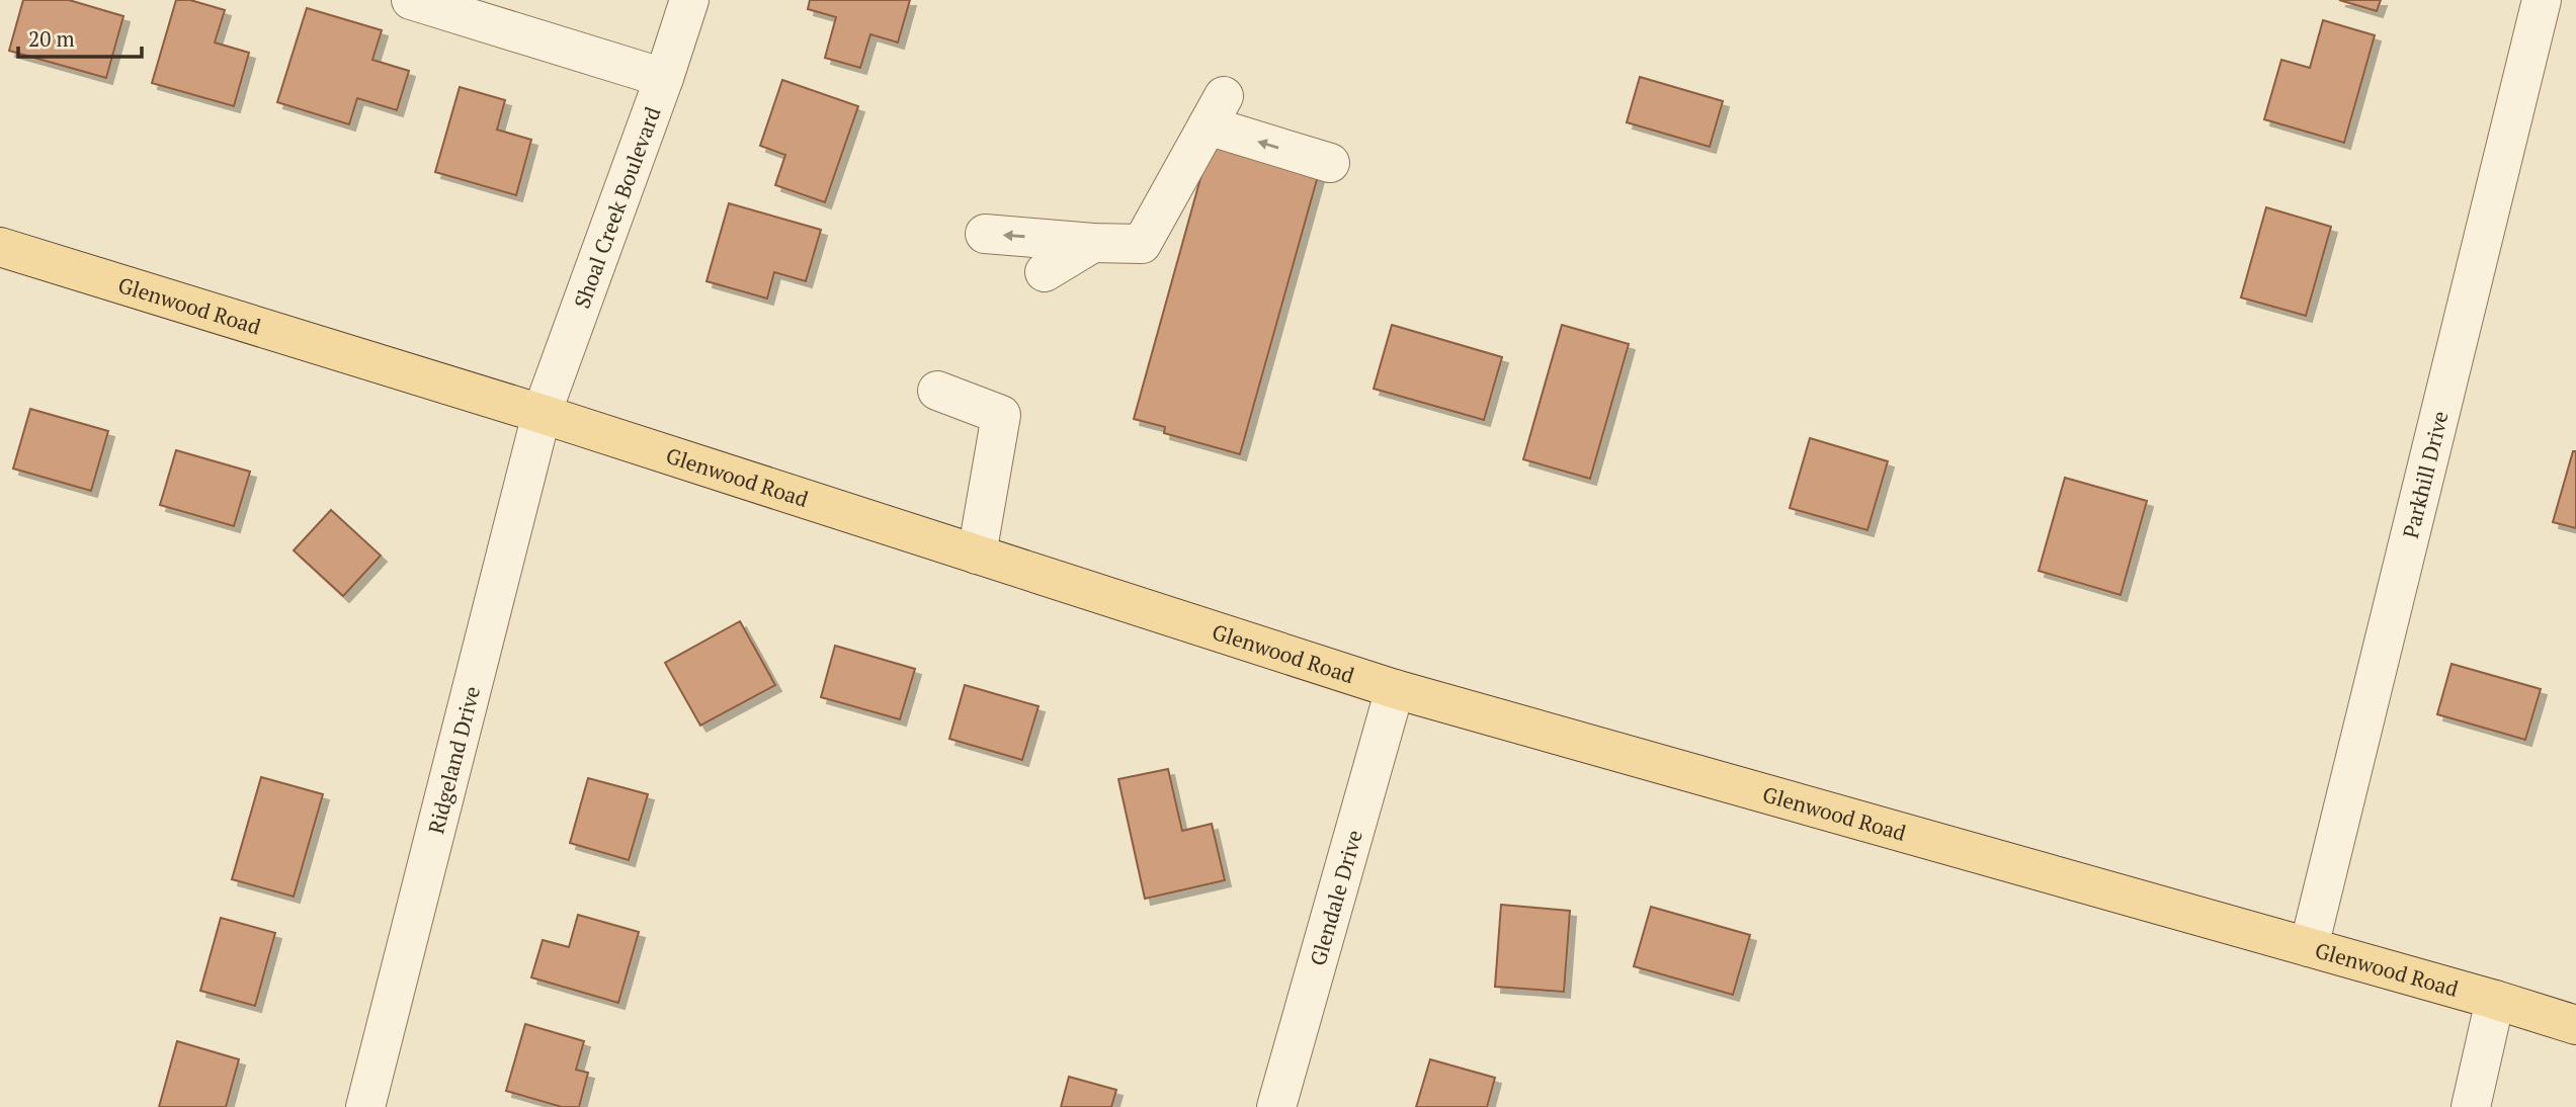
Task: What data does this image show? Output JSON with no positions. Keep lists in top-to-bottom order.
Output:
{
  "streets": {
    "main road": ["Glenwood Road"],
    "street": [
      "Shoal Creek Boulevard",
      "Parkhill Drive",
      "Ridgeland Drive",
      "Glendale Drive"
    ]
  },
  "crossings": [
    ["Shoal Creek Boulevard", "Glenwood Road"],
    ["Shoal Creek Boulevard", "Ridgeland Drive"],
    ["Glenwood Road", "Parkhill Drive"],
    ["Glenwood Road", "Ridgeland Drive"],
    ["Glenwood Road", "Glendale Drive"]
  ],
  "scale_bar": "20 m"
}
